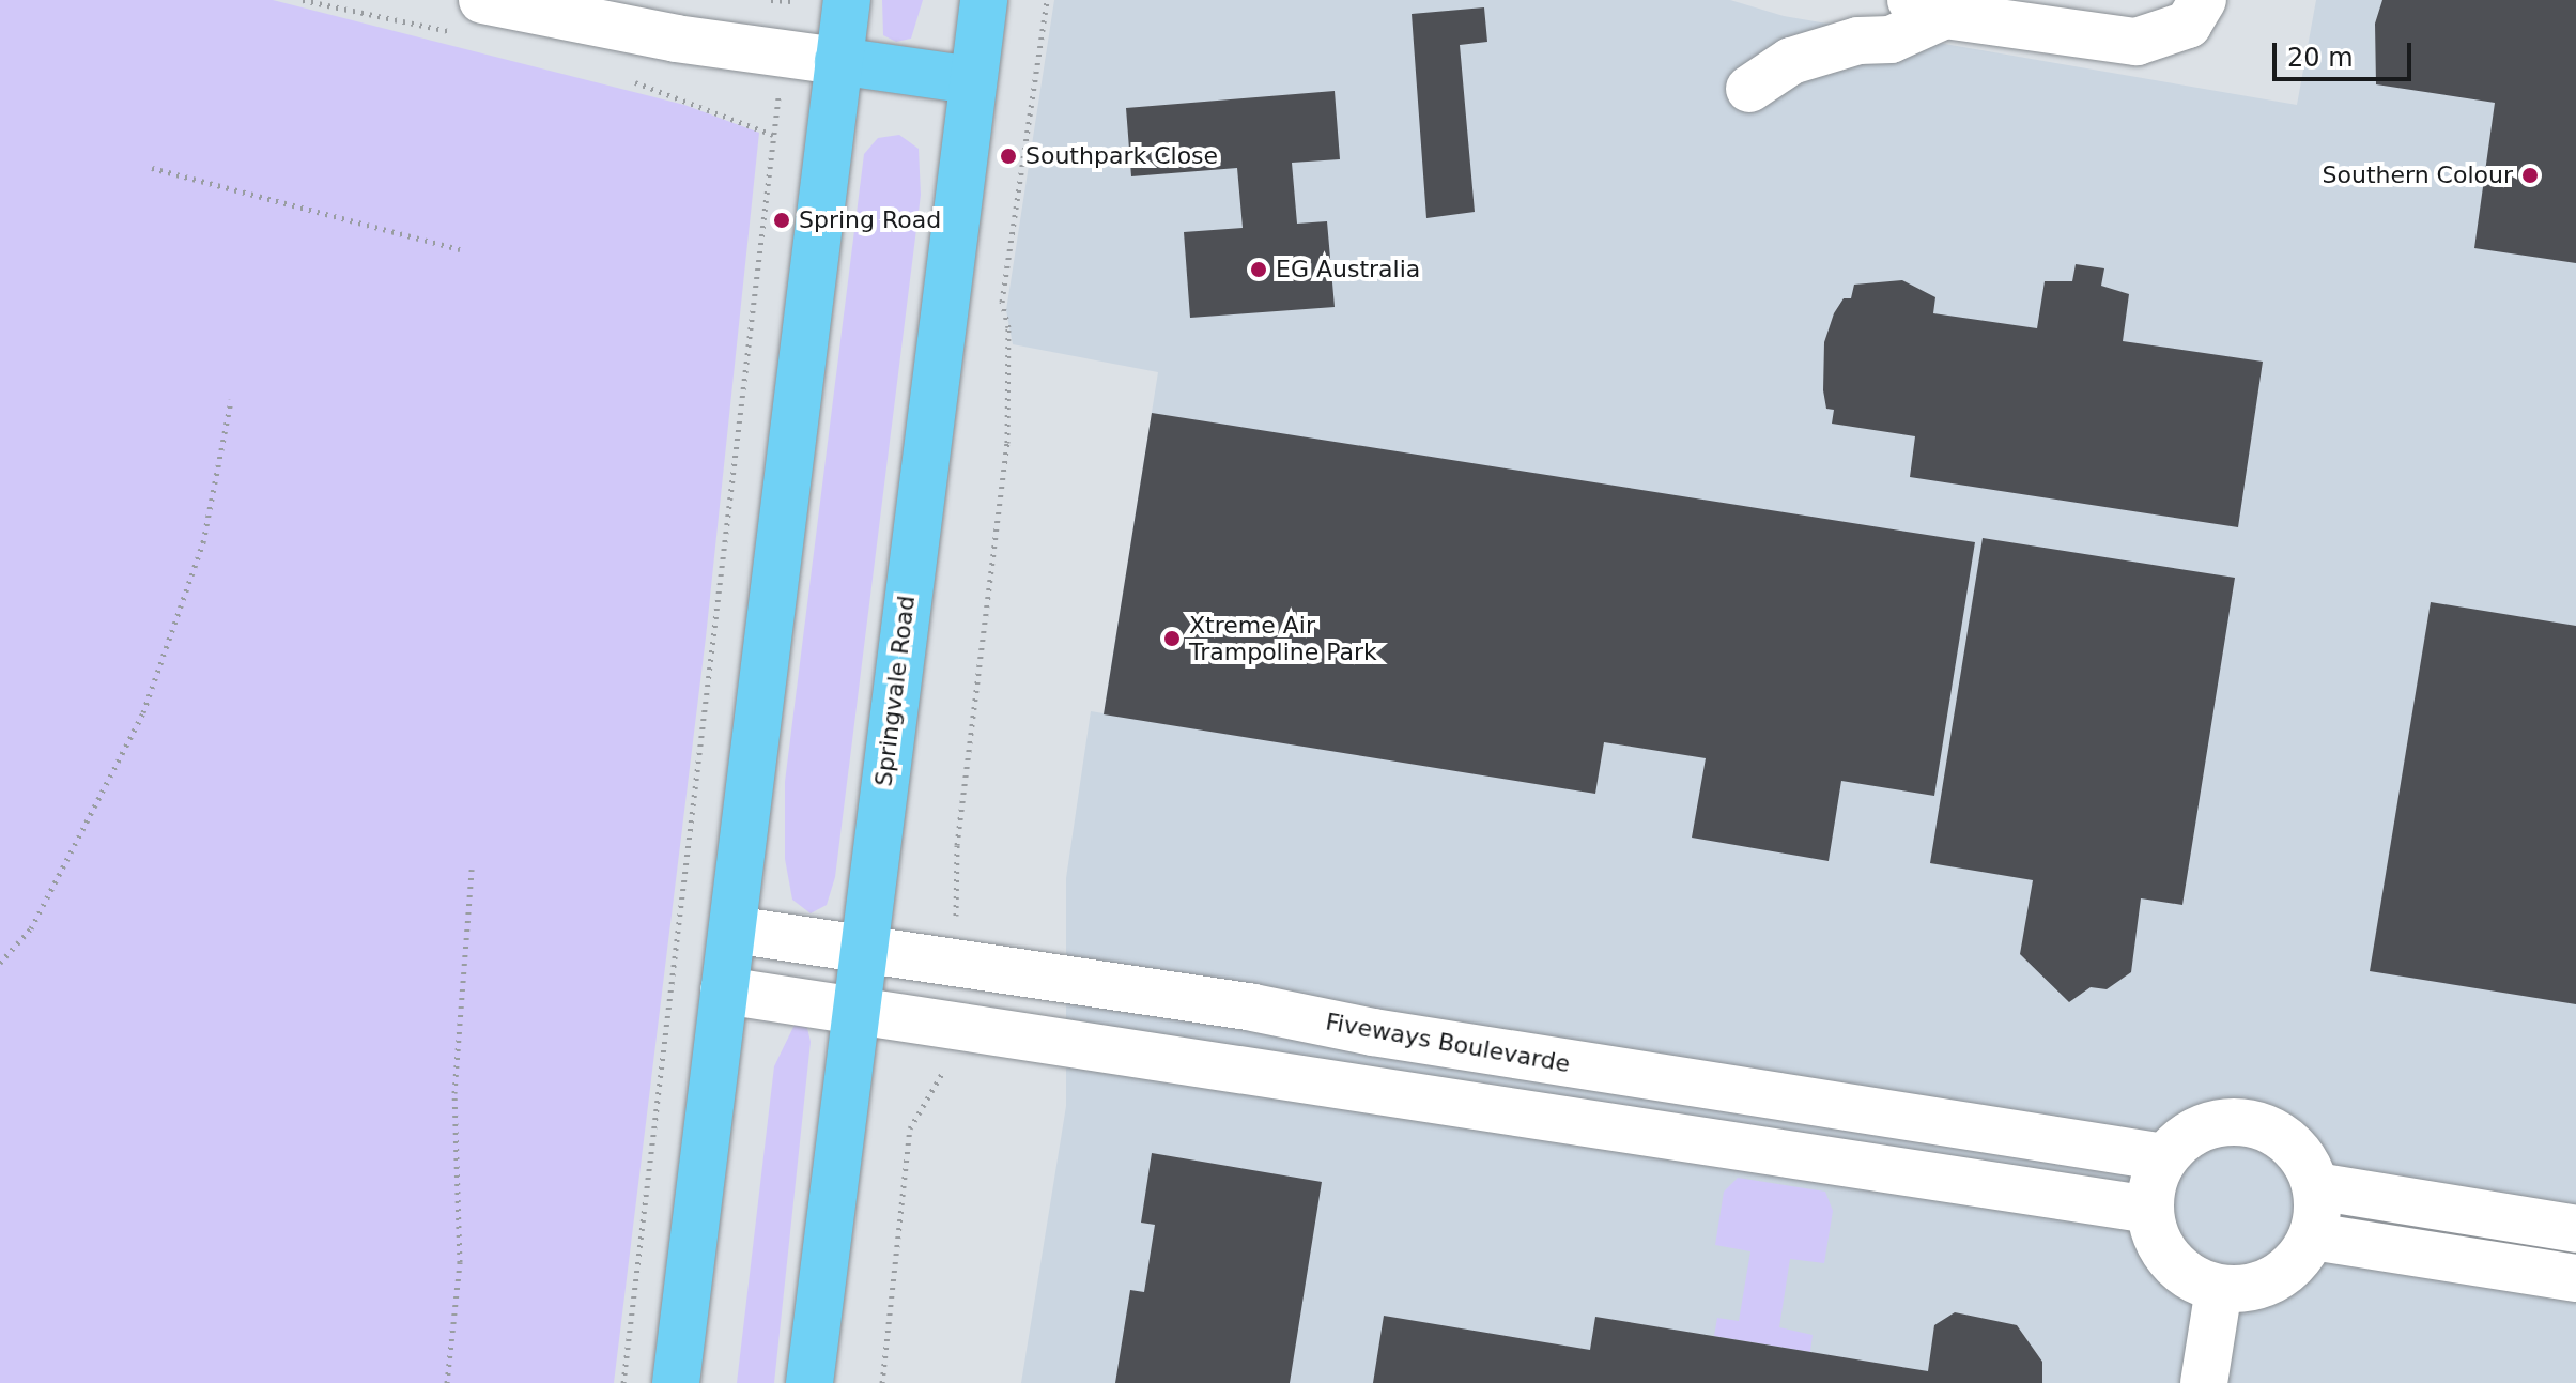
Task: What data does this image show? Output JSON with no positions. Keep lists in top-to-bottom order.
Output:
{
  "streets": {
    "highway": ["Springvale Road"],
    "street": ["Fiveways Boulevarde"]
  },
  "crossings": [
    ["Springvale Road", "Fiveways Boulevarde"]
  ],
  "places": [
    "Southpark Close",
    "Southern Colour",
    "Spring Road",
    "EG Australia",
    "Xtreme Air Trampoline Park"
  ],
  "scale_bar": "20 m"
}
